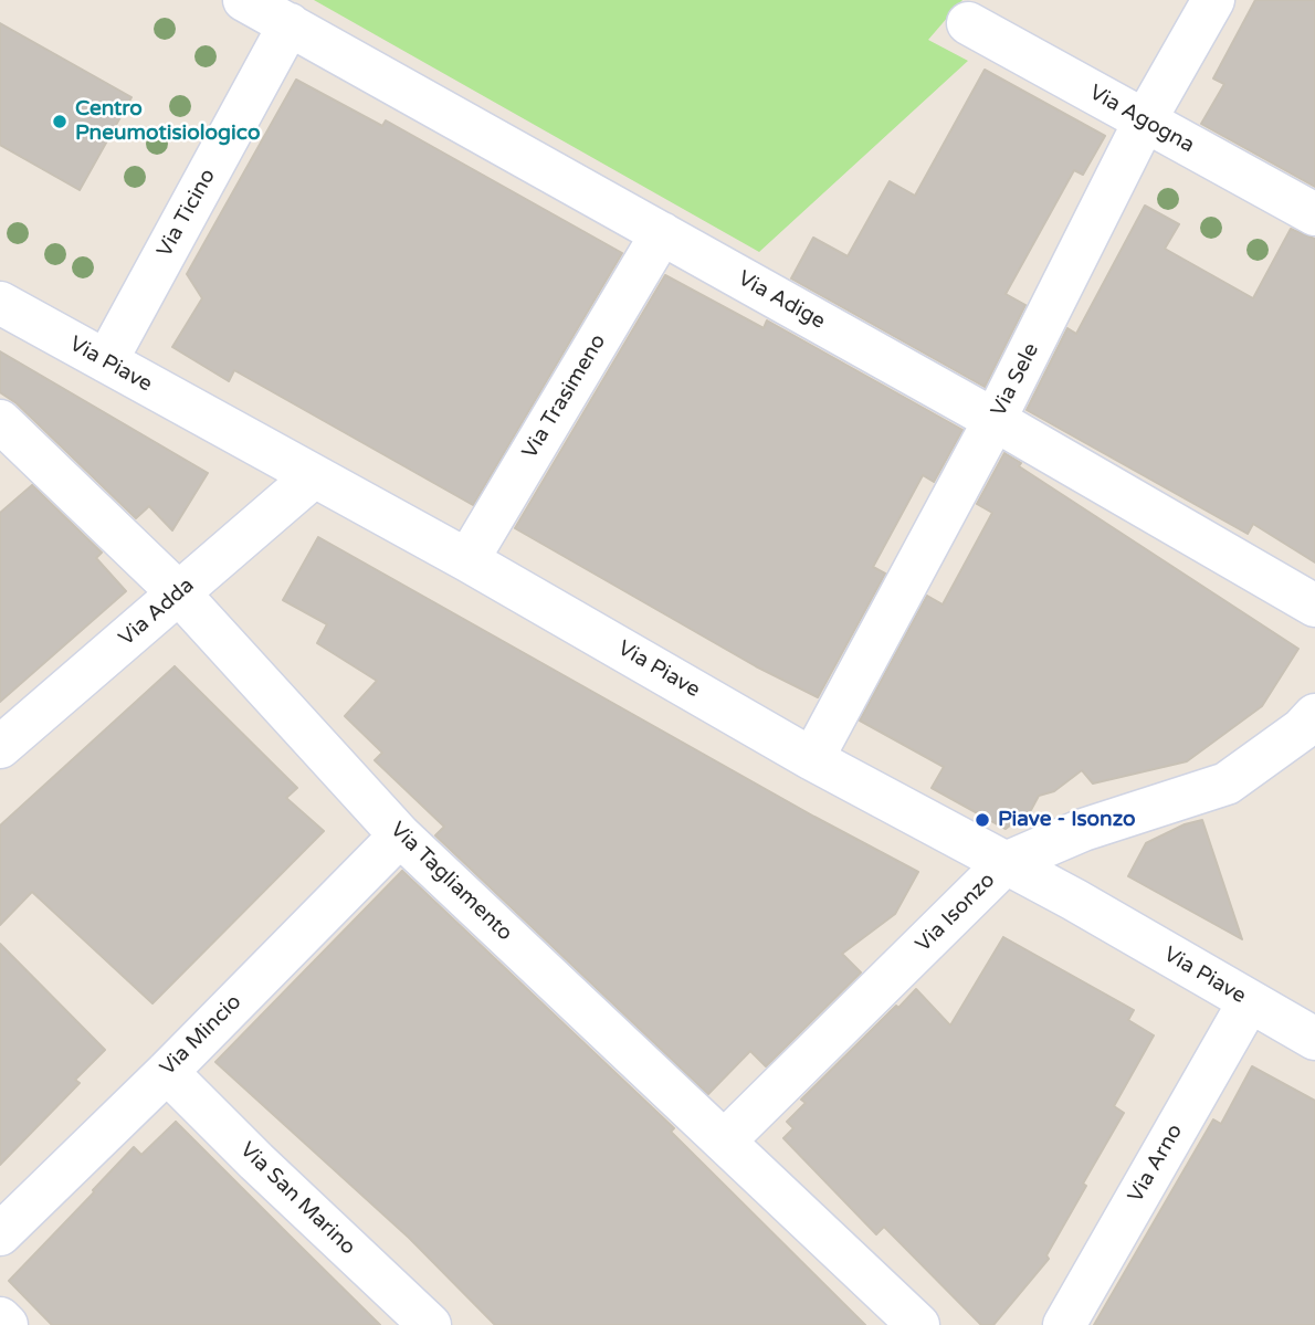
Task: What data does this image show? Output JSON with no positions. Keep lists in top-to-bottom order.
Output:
{
  "streets": {
    "street": [
      "Via Agogna",
      "Via Ticino",
      "Via Adige",
      "Via Piave",
      "Via Sele",
      "Via Trasimeno",
      "Via Adda",
      "Via Tagliamento",
      "Via Isonzo",
      "Via Mincio",
      "Via Arno",
      "Via San Marino"
    ]
  },
  "crossings": [
    ["Via Agogna", "Via Sele"],
    ["Via Ticino", "Via Adige"],
    ["Via Ticino", "Via Piave"],
    ["Via Adige", "Via Sele"],
    ["Via Adige", "Via Trasimeno"],
    ["Via Piave", "Via Sele"],
    ["Via Piave", "Via Trasimeno"],
    ["Via Piave", "Via Adda"],
    ["Via Piave", "Via Isonzo"],
    ["Via Piave", "Via Arno"],
    ["Via Adda", "Via Tagliamento"],
    ["Via Tagliamento", "Via Isonzo"],
    ["Via Tagliamento", "Via Mincio"],
    ["Via Mincio", "Via San Marino"]
  ],
  "places": ["Centro Pneumotisiologico", "Piave - Isonzo"]
}
